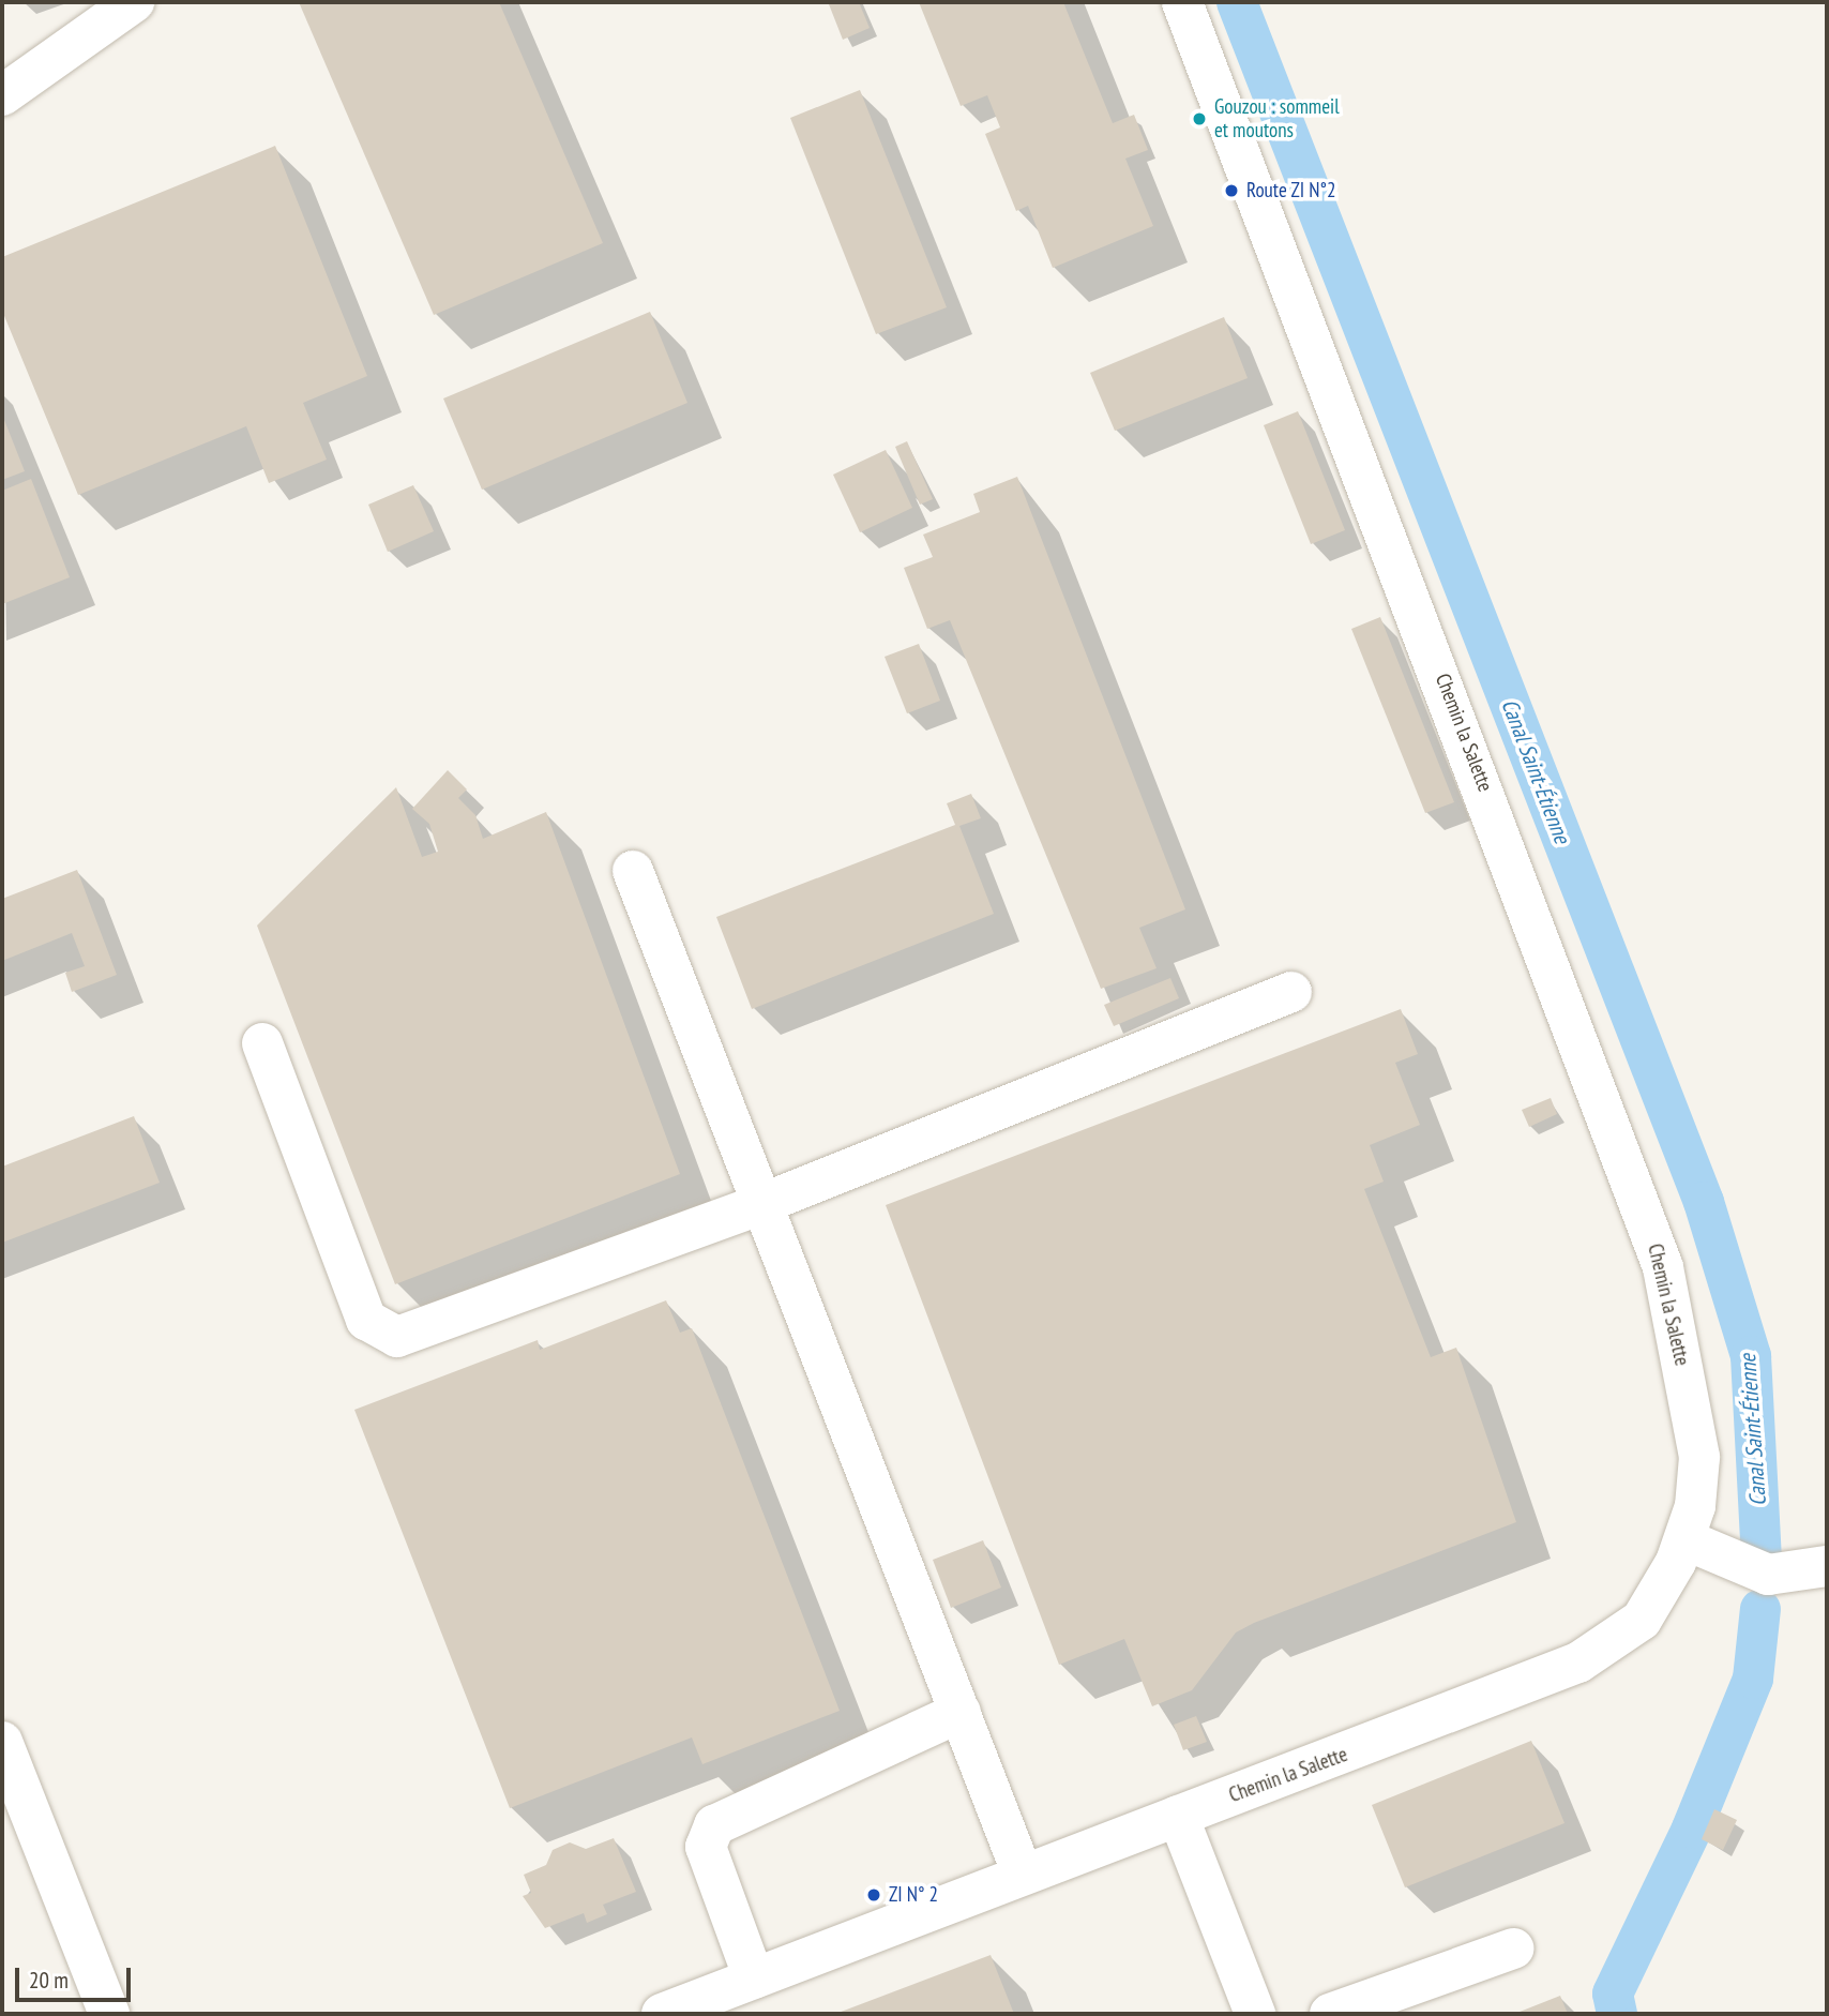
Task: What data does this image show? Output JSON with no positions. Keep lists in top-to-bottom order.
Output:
{
  "streets": {
    "street": ["Chemin la Salette"]
  },
  "water": ["Canal Saint-Étienne"],
  "places": ["Gouzou : sommeil et moutons", "Route ZI N°2", "ZI N° 2"],
  "scale_bar": "20 m"
}
